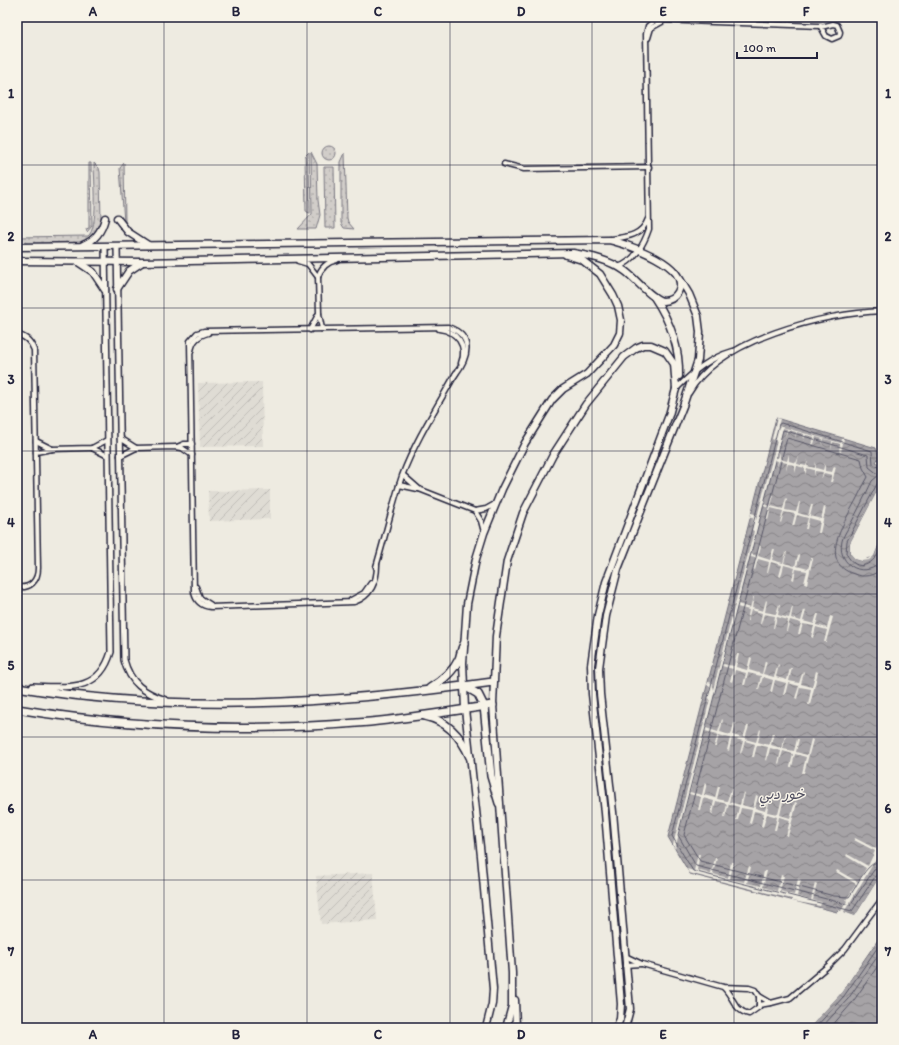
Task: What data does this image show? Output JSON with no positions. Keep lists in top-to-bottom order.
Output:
{
  "water": ["خور دبي"],
  "scale_bar": "100 m",
  "grid": {
    "columns": [
      "A",
      "B",
      "C",
      "D",
      "E",
      "F"
    ],
    "rows": [
      "1",
      "2",
      "3",
      "4",
      "5",
      "6",
      "7"
    ]
  }
}
